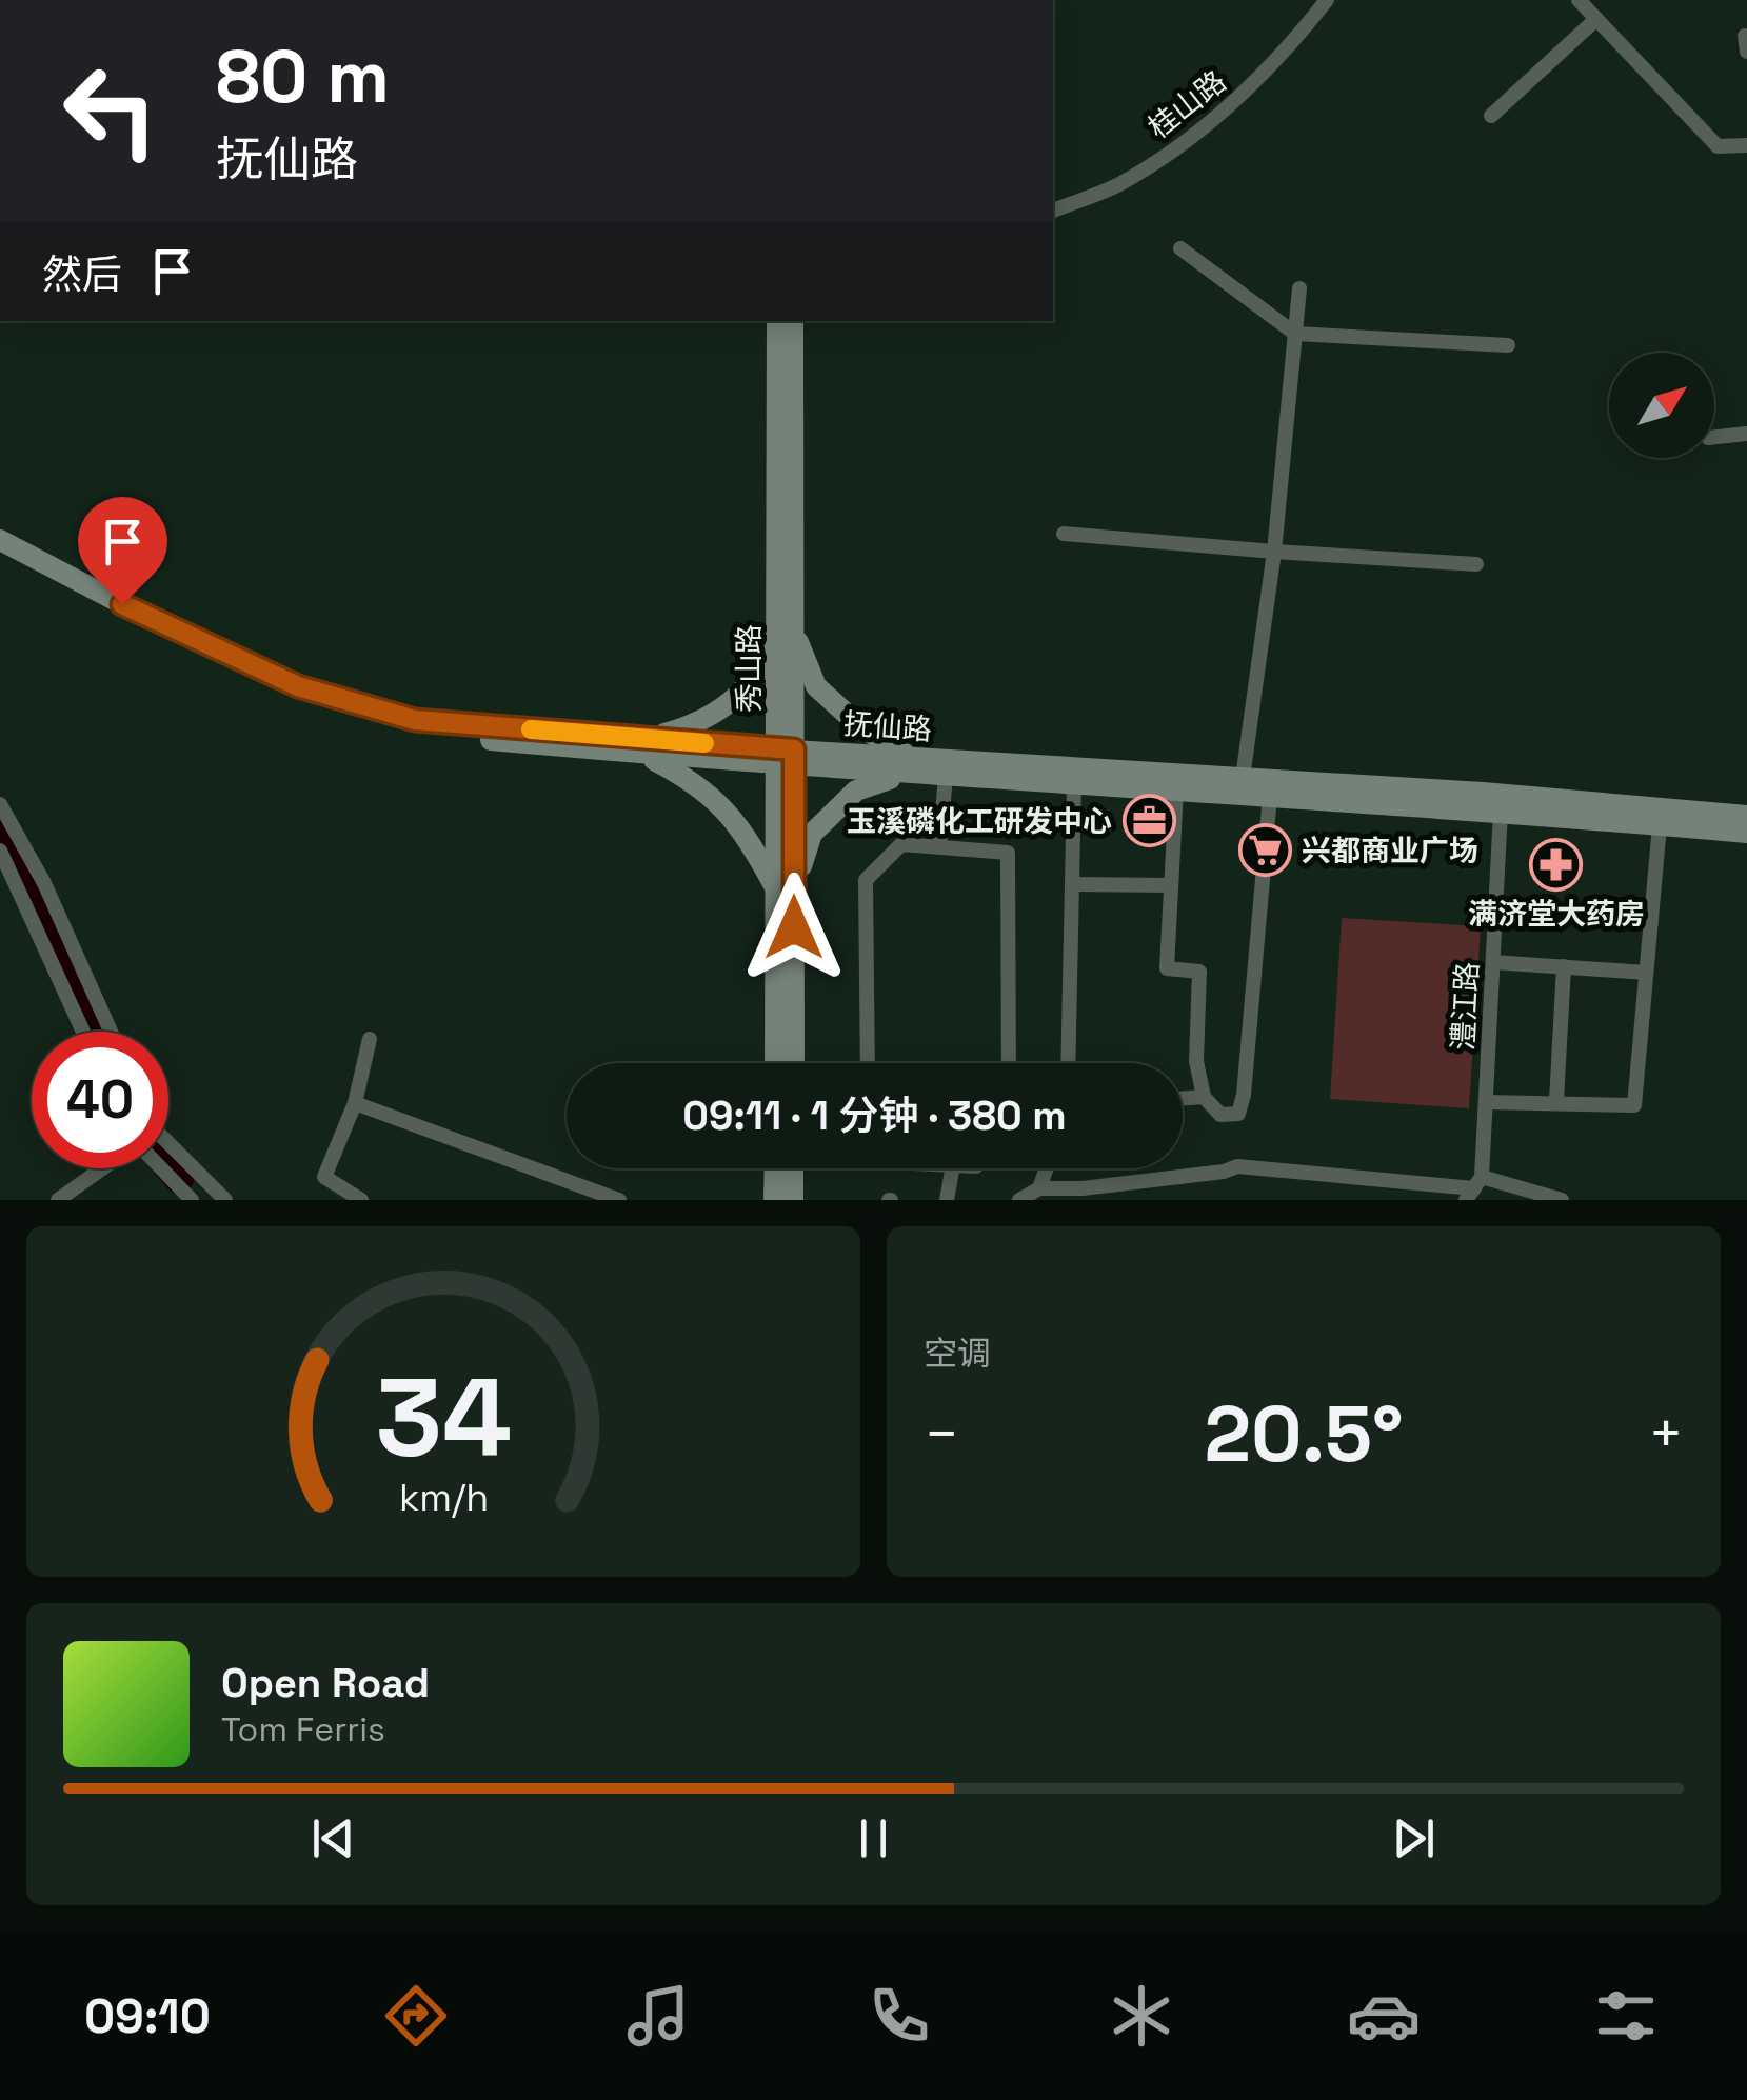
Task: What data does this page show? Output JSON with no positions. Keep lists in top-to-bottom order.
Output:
{
  "streets": {
    "main road": ["秀山路", "抚仙路"],
    "street": ["桂山路", "澧江路"]
  },
  "crossings": [
    ["秀山路", "抚仙路"],
    ["抚仙路", "澧江路"]
  ],
  "places": {
    "office": ["玉溪磷化工研发中心"],
    "supermarket": ["兴都商业广场"],
    "pharmacy": ["满济堂大药房"]
  },
  "north": "top right",
  "page": {
    "turn": ["80 m", "抚仙路"],
    "then": "然后",
    "limit": "40",
    "trip": "09:11 · 1 分钟 · 380 m",
    "tile": "空调",
    "heat": ["−", "20.5°", "+"],
    "song": ["Open Road", "Tom Ferris"],
    "tabs": "09:10",
    "gauge": ["34", "km/h"]
  }
}
